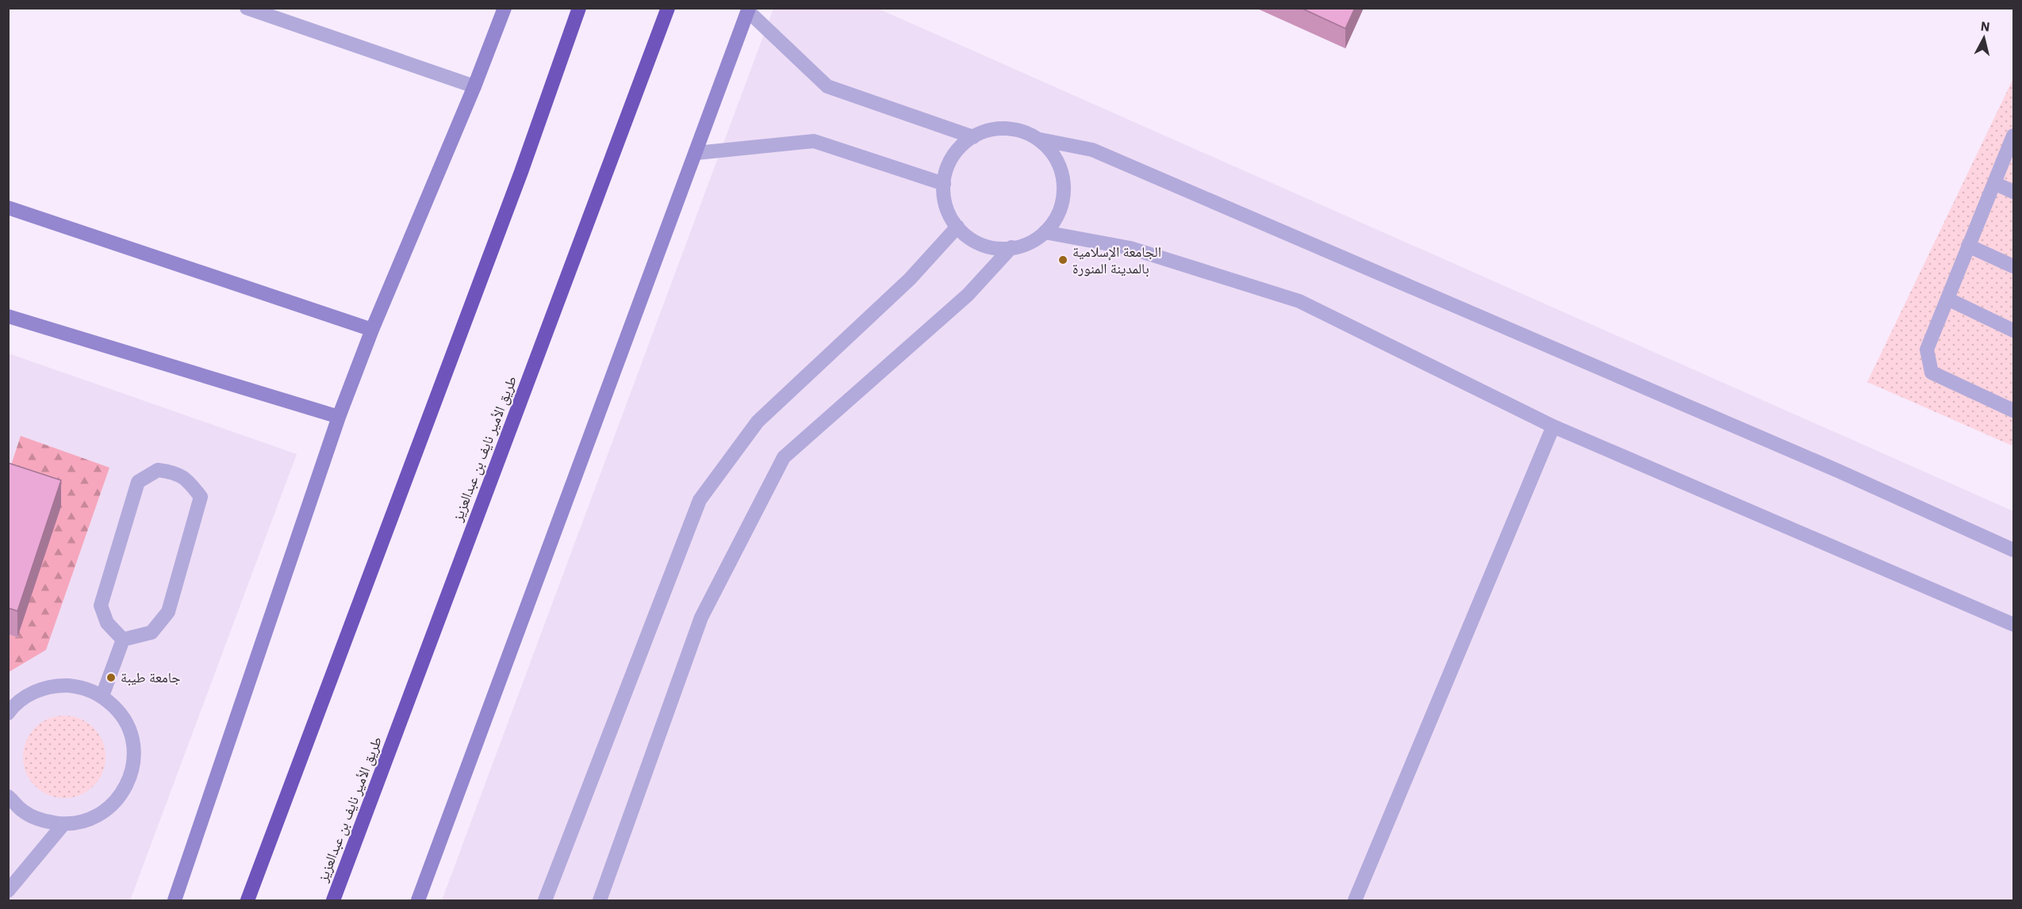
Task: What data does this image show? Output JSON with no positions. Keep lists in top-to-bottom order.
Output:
{
  "streets": {
    "highway": ["طريق الأمير نايف بن عبدالعزيز"]
  },
  "places": ["الجامعة الإسلامية بالمدينة المنورة", "جامعة طيبة"],
  "north": "top"
}
